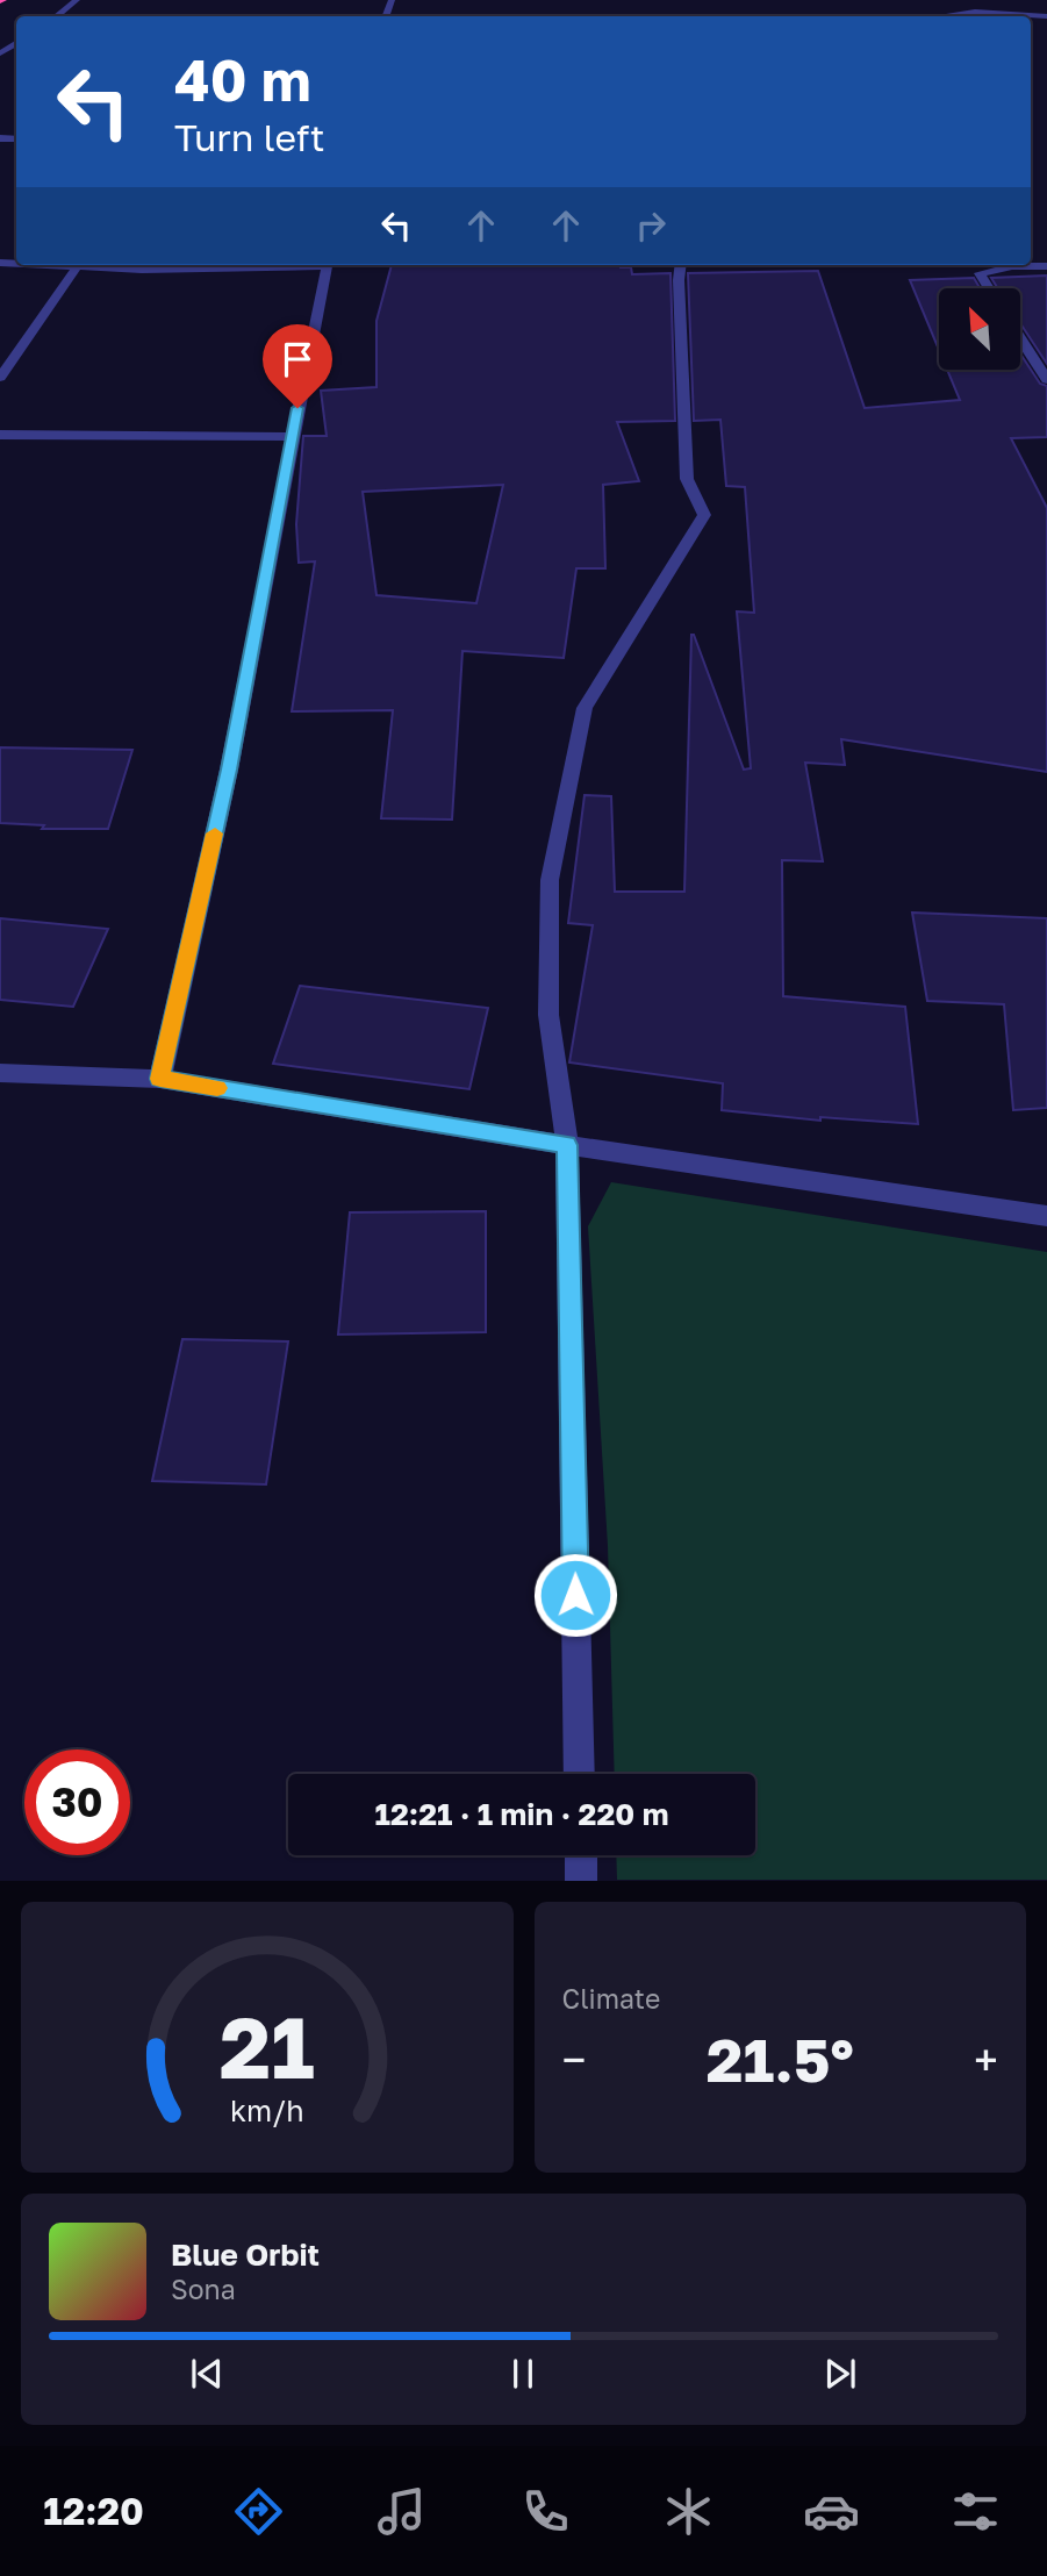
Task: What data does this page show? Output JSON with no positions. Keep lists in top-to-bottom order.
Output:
{
  "north": "top left",
  "page": {
    "turn": ["40 m", "Turn left"],
    "limit": "30",
    "trip": "12:21 · 1 min · 220 m",
    "tile": "Climate",
    "heat": ["−", "21.5°", "+"],
    "song": ["Blue Orbit", "Sona"],
    "tabs": "12:20",
    "gauge": ["21", "km/h"]
  }
}
